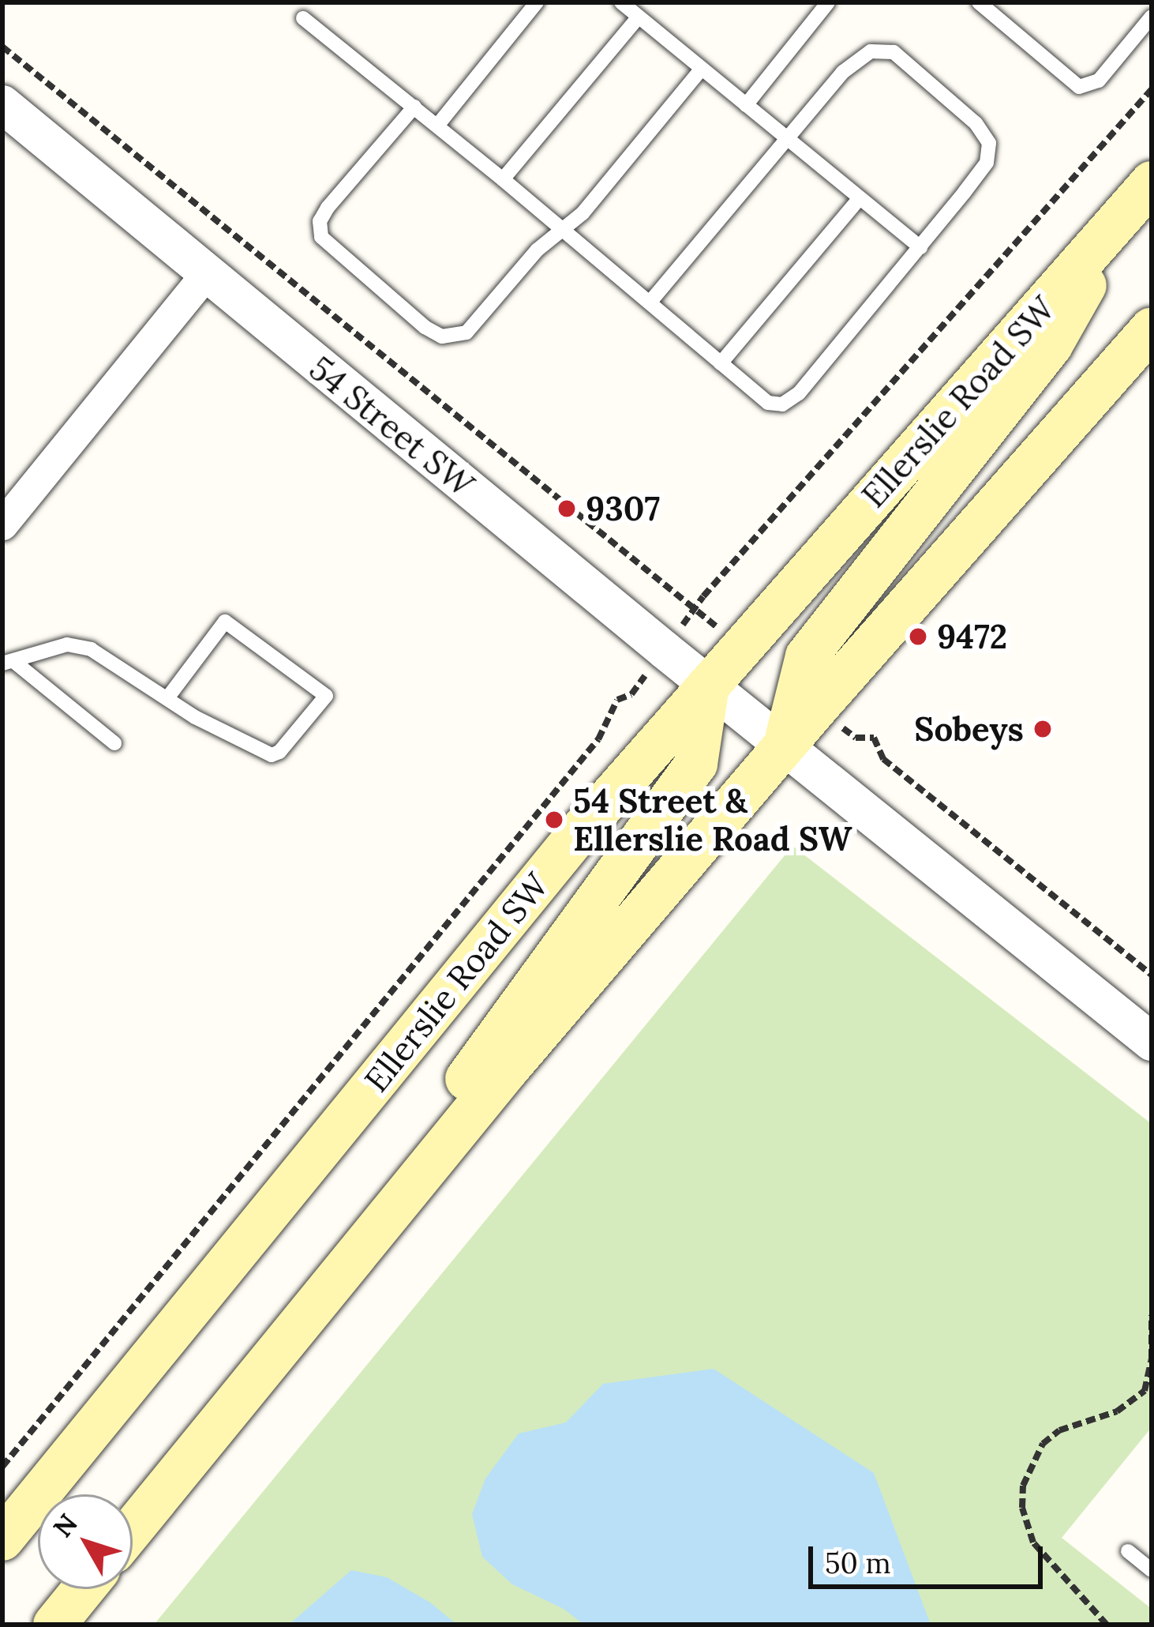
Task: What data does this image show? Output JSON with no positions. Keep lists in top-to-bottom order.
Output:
{
  "streets": {
    "main road": ["Ellerslie Road SW"],
    "street": ["54 Street SW"]
  },
  "crossings": [
    ["Ellerslie Road SW", "54 Street SW"]
  ],
  "places": [
    "9307",
    "9472",
    "Sobeys",
    "54 Street & Ellerslie Road SW"
  ],
  "scale_bar": "50 m",
  "north": "top left"
}
